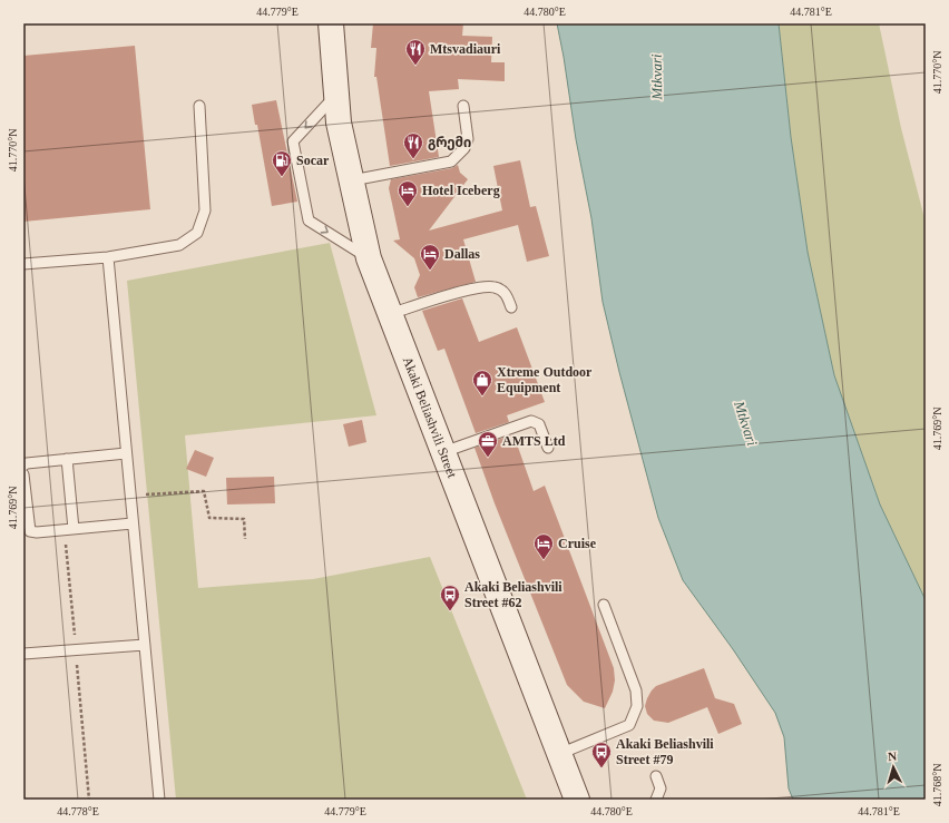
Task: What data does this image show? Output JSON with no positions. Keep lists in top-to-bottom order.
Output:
{
  "streets": {
    "main road": ["Akaki Beliashvili Street"]
  },
  "water": ["Mtkvari"],
  "places": {
    "restaurant": ["Mtsvadiauri", "გრემი"],
    "fuel station": ["Socar"],
    "hotel": ["Hotel Iceberg", "Dallas", "Cruise"],
    "shop": ["Xtreme Outdoor Equipment"],
    "office": ["AMTS Ltd"],
    "bus stop": ["Akaki Beliashvili Street #62", "Akaki Beliashvili Street #79"]
  },
  "north": "top",
  "coordinates": [
    "44.779°E",
    "44.780°E",
    "44.781°E",
    "41.770°N",
    "41.769°N",
    "41.768°N",
    "44.778°E"
  ]
}
